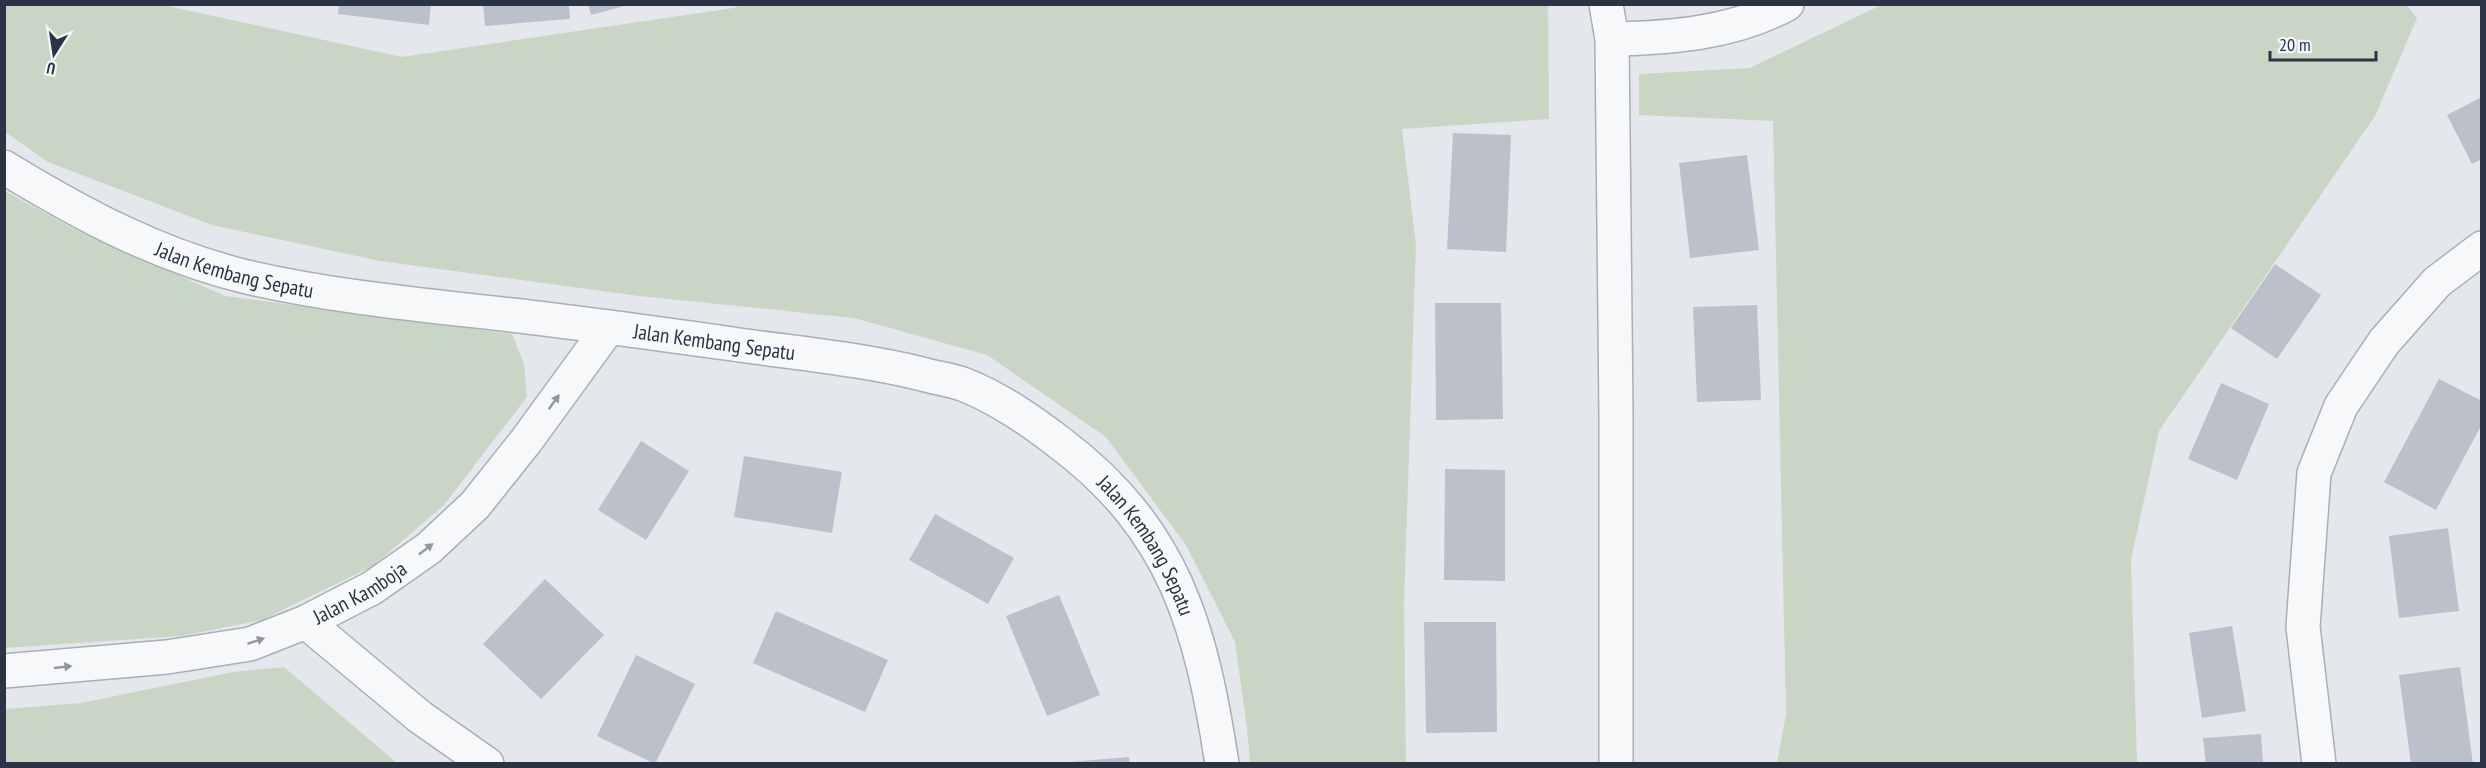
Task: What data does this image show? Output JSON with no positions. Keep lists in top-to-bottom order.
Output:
{
  "streets": {
    "street": ["Jalan Kembang Sepatu", "Jalan Kamboja"]
  },
  "crossings": [
    ["Jalan Kembang Sepatu", "Jalan Kamboja"]
  ],
  "one_way": ["Jalan Kamboja"],
  "scale_bar": "20 m",
  "north": "bottom"
}
